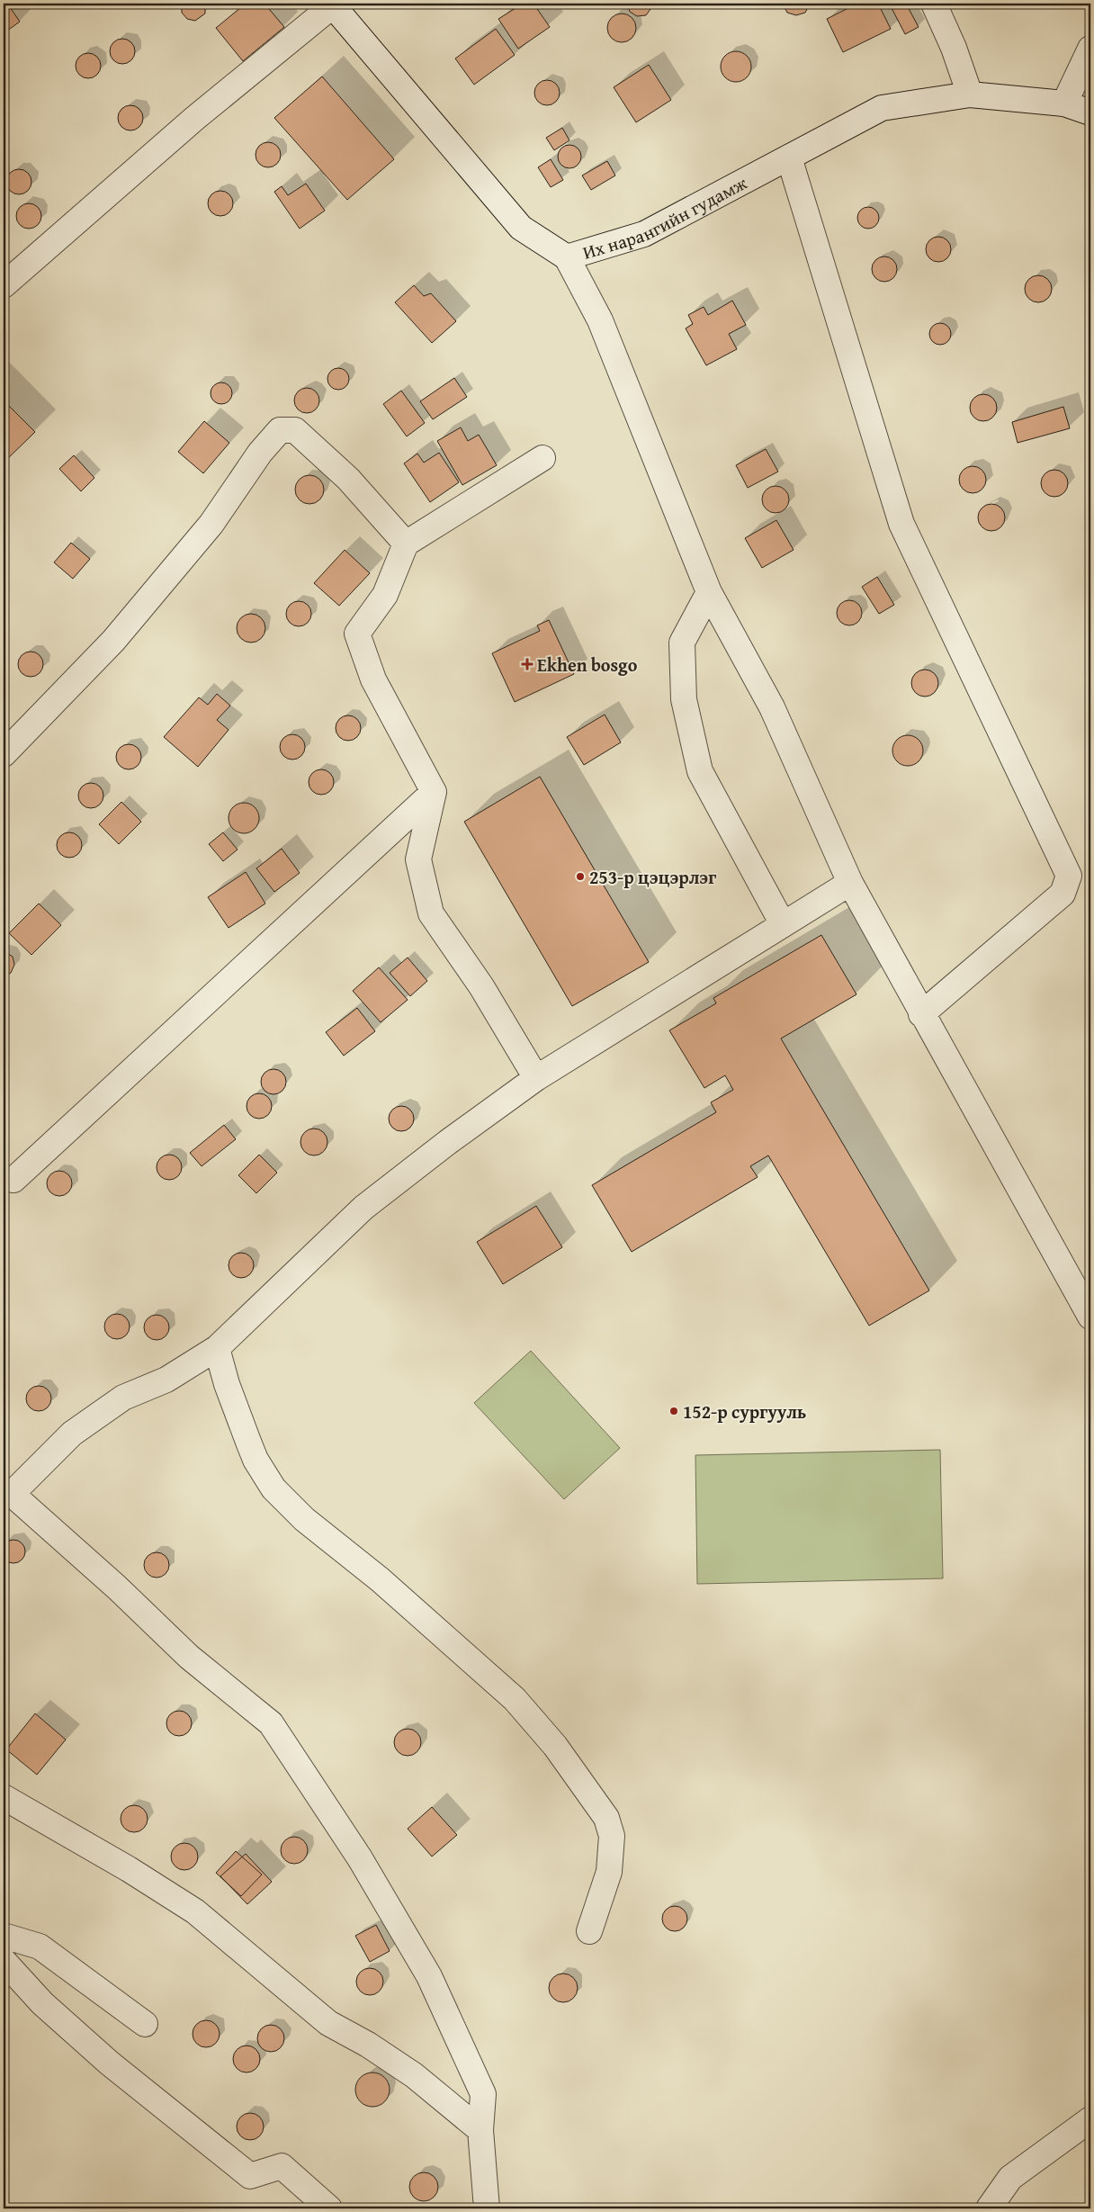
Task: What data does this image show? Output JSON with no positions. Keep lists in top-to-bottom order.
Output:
{
  "streets": {
    "street": ["Их нарангийн гудамж"]
  },
  "places": {
    "health": ["Ekhen bosgo"],
    "other": ["253-р цэцэрлэг", "152-р сургууль"]
  }
}
